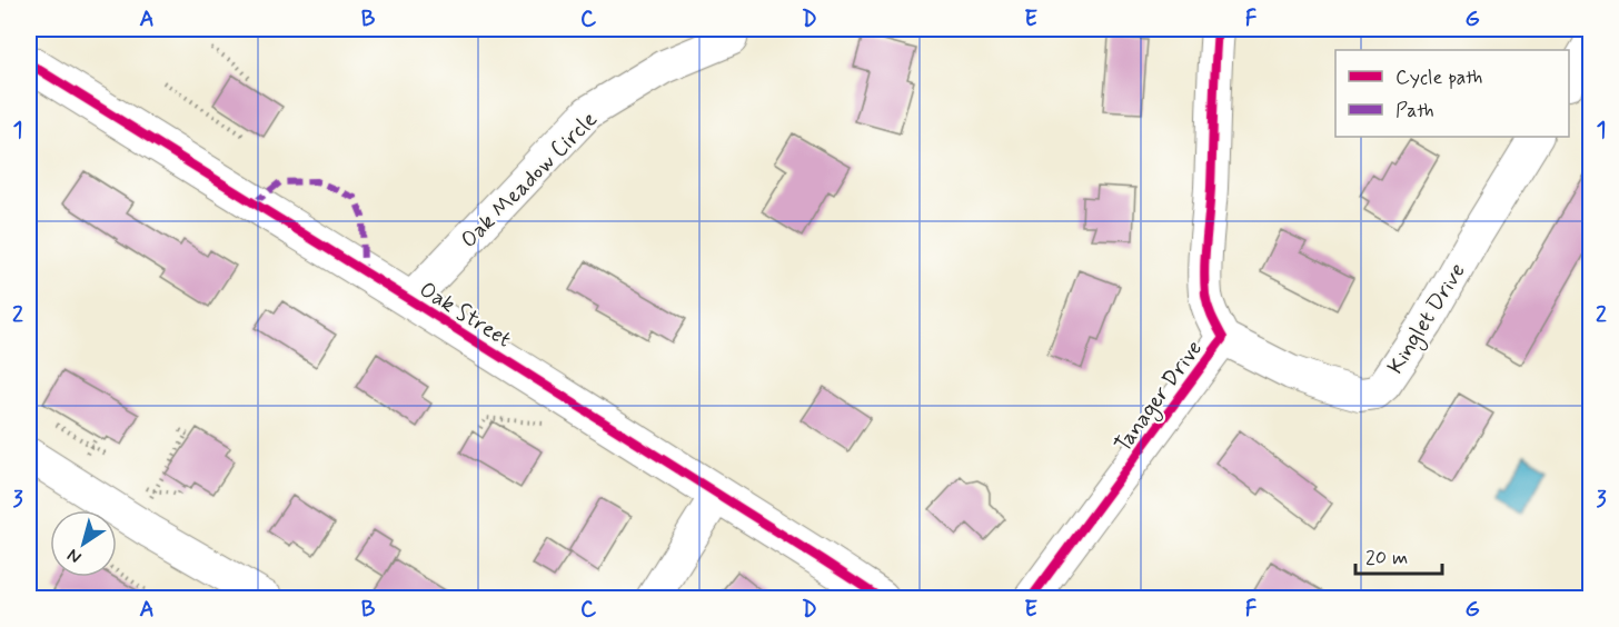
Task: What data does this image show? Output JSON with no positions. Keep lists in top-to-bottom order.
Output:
{
  "streets": {
    "street": [
      "Oak Meadow Circle",
      "Oak Street",
      "Kinglet Drive",
      "Tanager Drive"
    ]
  },
  "crossings": [
    ["Oak Meadow Circle", "Oak Street"],
    ["Kinglet Drive", "Tanager Drive"]
  ],
  "legend": ["Cycle path", "Path"],
  "scale_bar": "20 m",
  "north": "bottom left",
  "grid": {
    "columns": [
      "A",
      "B",
      "C",
      "D",
      "E",
      "F",
      "G"
    ],
    "rows": ["1", "2", "3"]
  }
}
